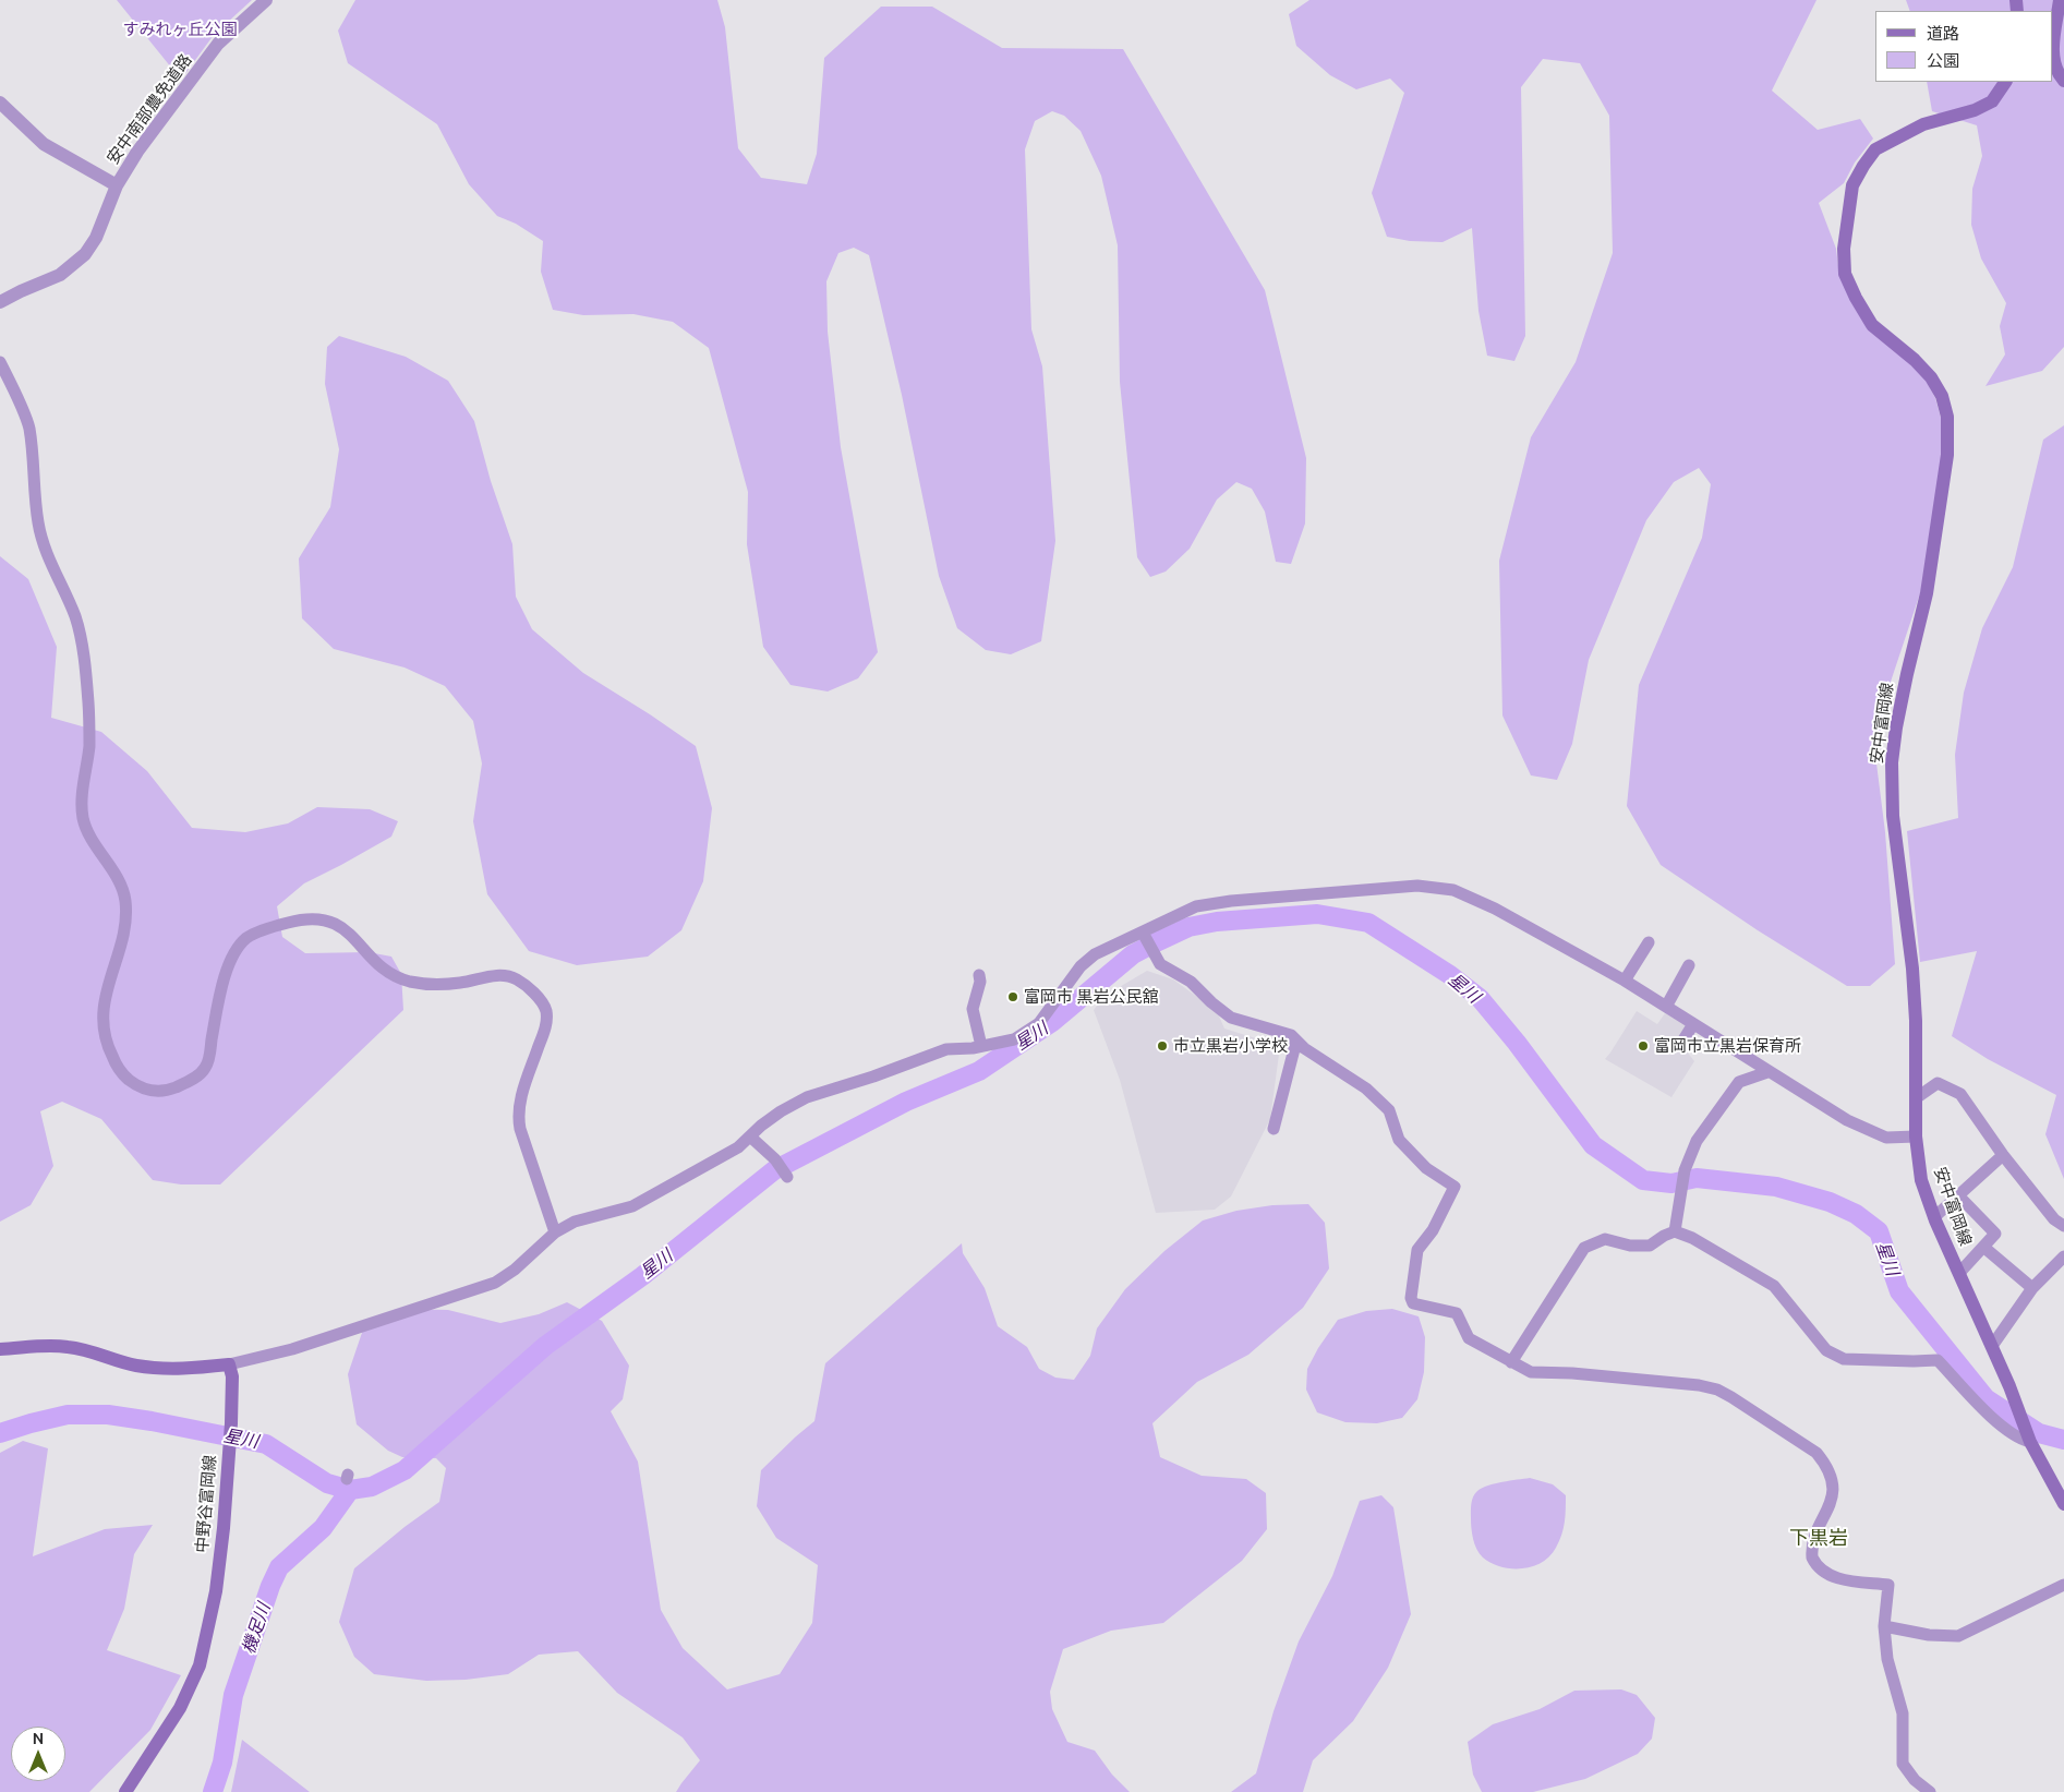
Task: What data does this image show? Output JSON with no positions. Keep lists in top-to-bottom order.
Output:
{
  "streets": {
    "main road": ["安中富岡線", "中野谷富岡線"],
    "street": ["安中南部農免道路"]
  },
  "districts": ["下黒岩"],
  "water": ["星川", "機足川"],
  "parks": ["すみれヶ丘公園"],
  "places": ["富岡市 黒岩公民舘", "市立黒岩小学校", "富岡市立黒岩保育所"],
  "legend": ["道路", "公園"],
  "north": "top"
}
